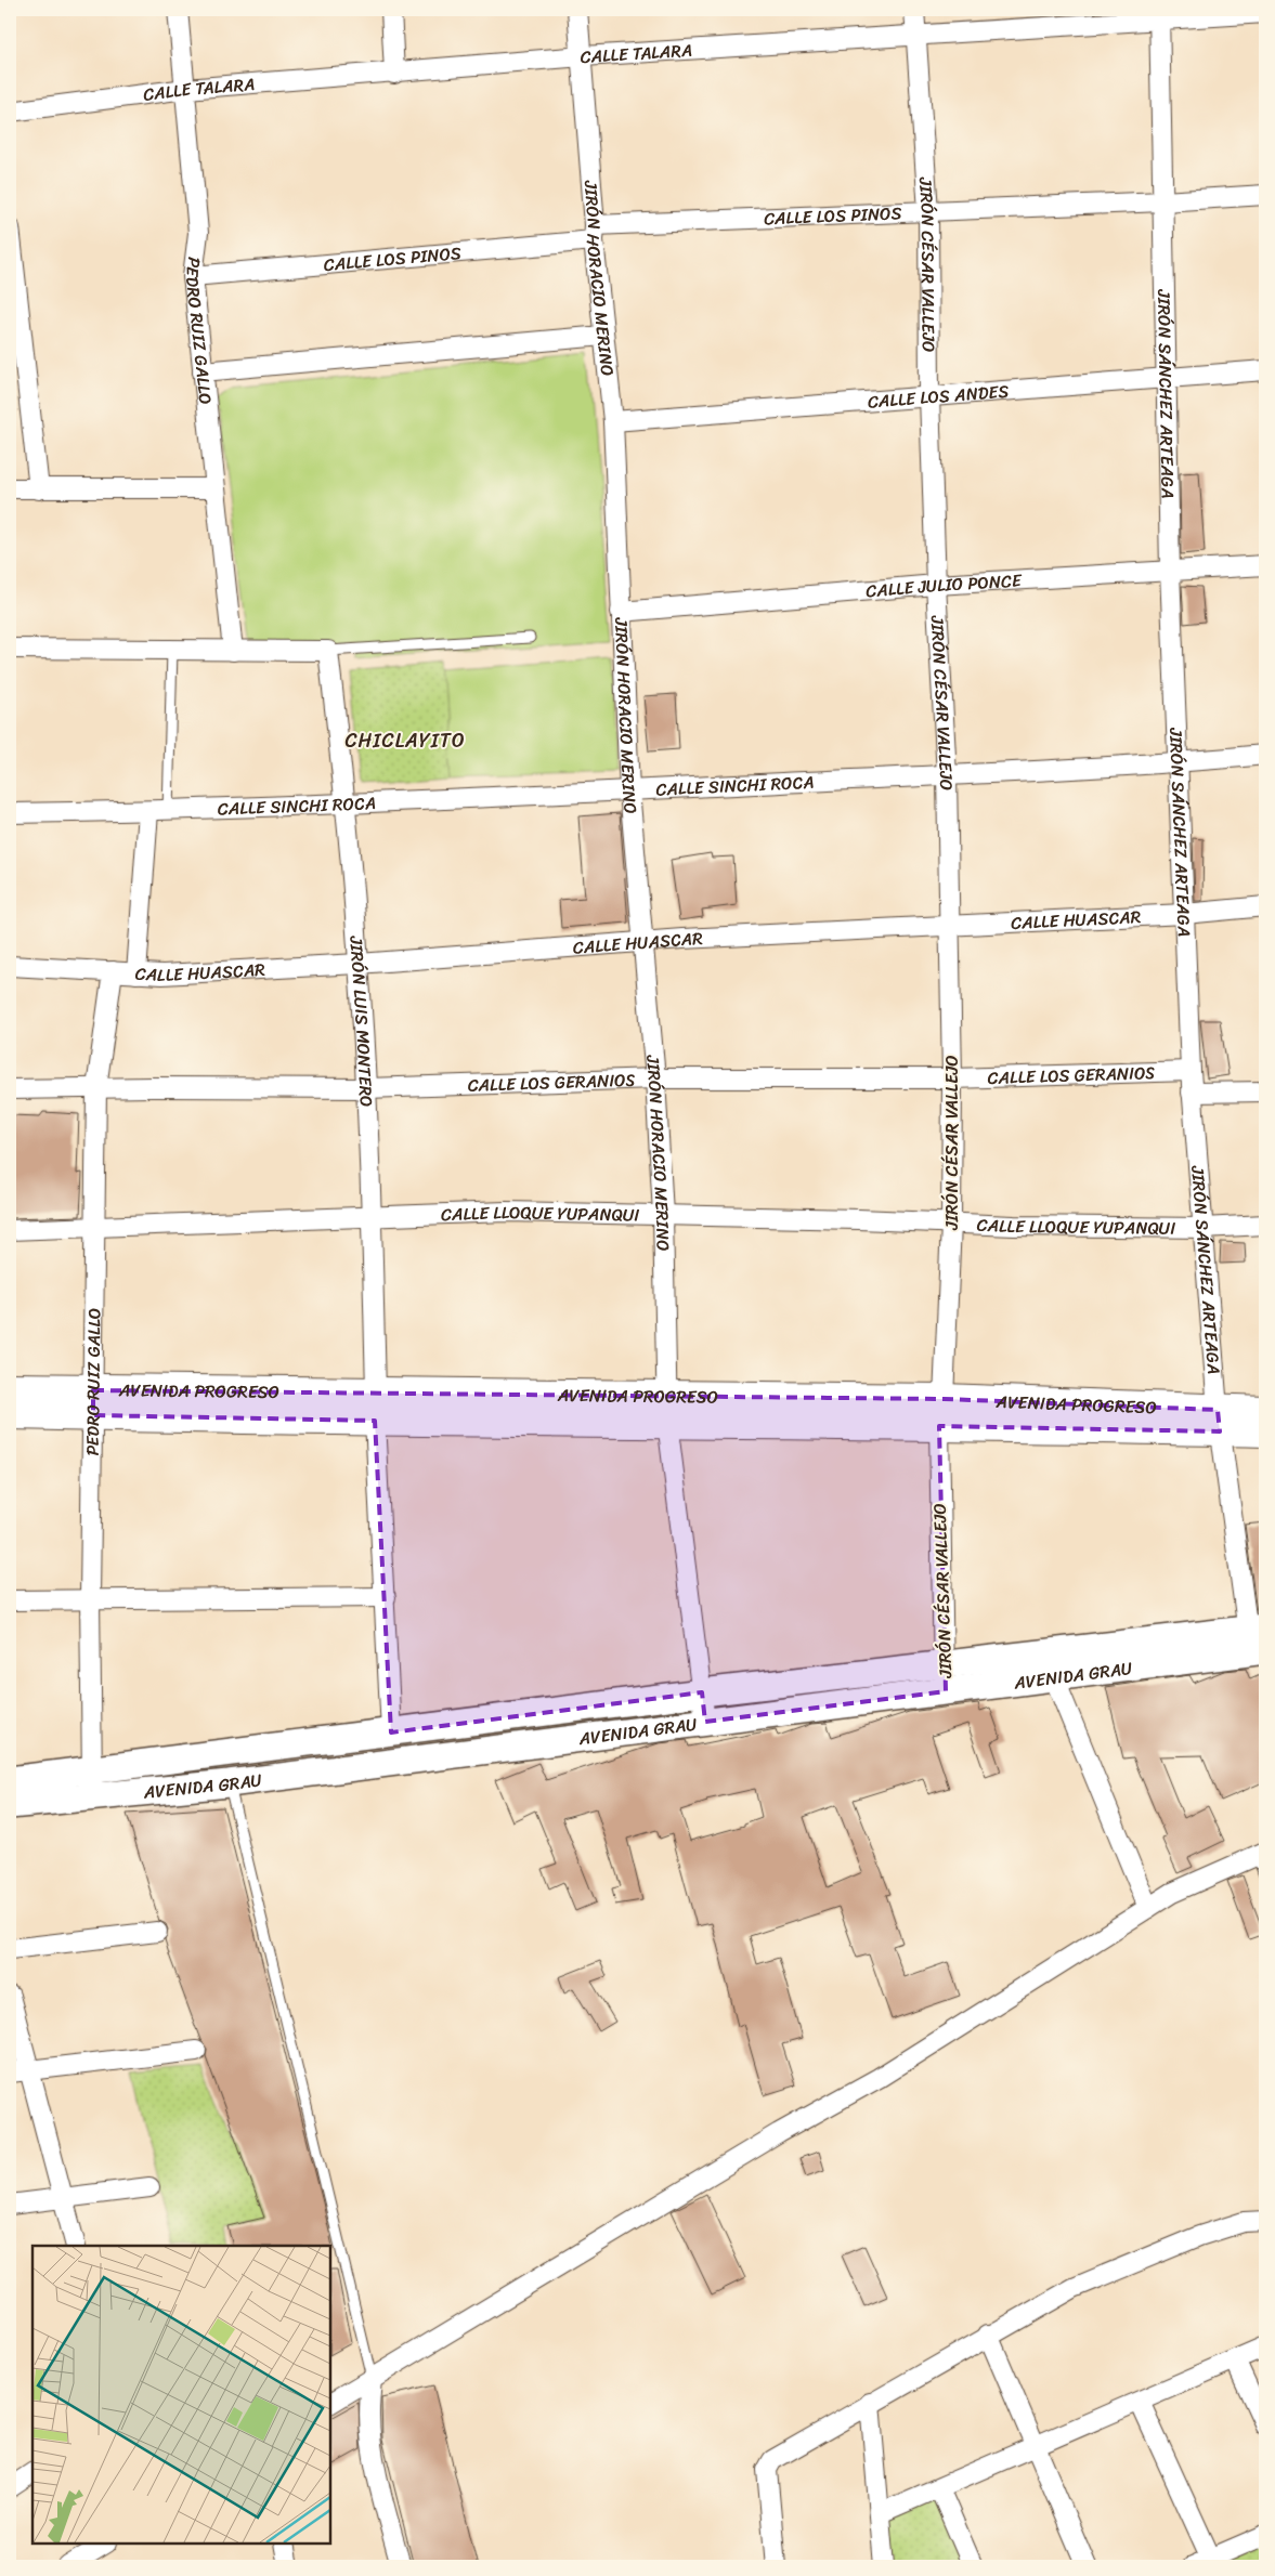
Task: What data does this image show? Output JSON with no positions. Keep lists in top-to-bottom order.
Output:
{
  "streets": {
    "main road": ["AVENIDA PROGRESO"],
    "street": [
      "CALLE TALARA",
      "CALLE LOS PINOS",
      "JIRÓN CÉSAR VALLEJO",
      "JIRÓN HORACIO MERINO",
      "PEDRO RUIZ GALLO",
      "JIRÓN SÁNCHEZ ARTEAGA",
      "CALLE LOS ANDES",
      "CALLE JULIO PONCE",
      "CALLE SINCHI ROCA",
      "CALLE HUASCAR",
      "JIRÓN LUIS MONTERO",
      "CALLE LOS GERANIOS",
      "CALLE LLOQUE YUPANQUI",
      "AVENIDA GRAU"
    ]
  },
  "crossings": [
    ["CALLE TALARA", "JIRÓN CÉSAR VALLEJO"],
    ["CALLE TALARA", "JIRÓN HORACIO MERINO"],
    ["CALLE TALARA", "PEDRO RUIZ GALLO"],
    ["CALLE TALARA", "JIRÓN SÁNCHEZ ARTEAGA"],
    ["CALLE LOS PINOS", "JIRÓN CÉSAR VALLEJO"],
    ["CALLE LOS PINOS", "JIRÓN HORACIO MERINO"],
    ["CALLE LOS PINOS", "PEDRO RUIZ GALLO"],
    ["CALLE LOS PINOS", "JIRÓN SÁNCHEZ ARTEAGA"],
    ["JIRÓN CÉSAR VALLEJO", "CALLE LOS ANDES"],
    ["JIRÓN CÉSAR VALLEJO", "CALLE JULIO PONCE"],
    ["JIRÓN CÉSAR VALLEJO", "CALLE SINCHI ROCA"],
    ["JIRÓN CÉSAR VALLEJO", "CALLE HUASCAR"],
    ["JIRÓN CÉSAR VALLEJO", "CALLE LOS GERANIOS"],
    ["JIRÓN CÉSAR VALLEJO", "CALLE LLOQUE YUPANQUI"],
    ["JIRÓN CÉSAR VALLEJO", "AVENIDA PROGRESO"],
    ["JIRÓN CÉSAR VALLEJO", "AVENIDA GRAU"],
    ["JIRÓN HORACIO MERINO", "CALLE LOS ANDES"],
    ["JIRÓN HORACIO MERINO", "CALLE JULIO PONCE"],
    ["JIRÓN HORACIO MERINO", "CALLE SINCHI ROCA"],
    ["JIRÓN HORACIO MERINO", "CALLE HUASCAR"],
    ["JIRÓN HORACIO MERINO", "CALLE LOS GERANIOS"],
    ["JIRÓN HORACIO MERINO", "CALLE LLOQUE YUPANQUI"],
    ["JIRÓN HORACIO MERINO", "AVENIDA PROGRESO"],
    ["JIRÓN HORACIO MERINO", "AVENIDA GRAU"],
    ["PEDRO RUIZ GALLO", "CALLE HUASCAR"],
    ["PEDRO RUIZ GALLO", "CALLE LOS GERANIOS"],
    ["PEDRO RUIZ GALLO", "CALLE LLOQUE YUPANQUI"],
    ["PEDRO RUIZ GALLO", "AVENIDA PROGRESO"],
    ["PEDRO RUIZ GALLO", "AVENIDA GRAU"],
    ["JIRÓN SÁNCHEZ ARTEAGA", "CALLE LOS ANDES"],
    ["JIRÓN SÁNCHEZ ARTEAGA", "CALLE JULIO PONCE"],
    ["JIRÓN SÁNCHEZ ARTEAGA", "CALLE SINCHI ROCA"],
    ["JIRÓN SÁNCHEZ ARTEAGA", "CALLE HUASCAR"],
    ["JIRÓN SÁNCHEZ ARTEAGA", "CALLE LOS GERANIOS"],
    ["JIRÓN SÁNCHEZ ARTEAGA", "CALLE LLOQUE YUPANQUI"],
    ["JIRÓN SÁNCHEZ ARTEAGA", "AVENIDA PROGRESO"],
    ["JIRÓN SÁNCHEZ ARTEAGA", "AVENIDA GRAU"],
    ["CALLE SINCHI ROCA", "JIRÓN LUIS MONTERO"],
    ["CALLE HUASCAR", "JIRÓN LUIS MONTERO"],
    ["JIRÓN LUIS MONTERO", "CALLE LOS GERANIOS"],
    ["JIRÓN LUIS MONTERO", "CALLE LLOQUE YUPANQUI"],
    ["JIRÓN LUIS MONTERO", "AVENIDA PROGRESO"],
    ["JIRÓN LUIS MONTERO", "AVENIDA GRAU"]
  ],
  "districts": ["CHICLAYITO"]
}
